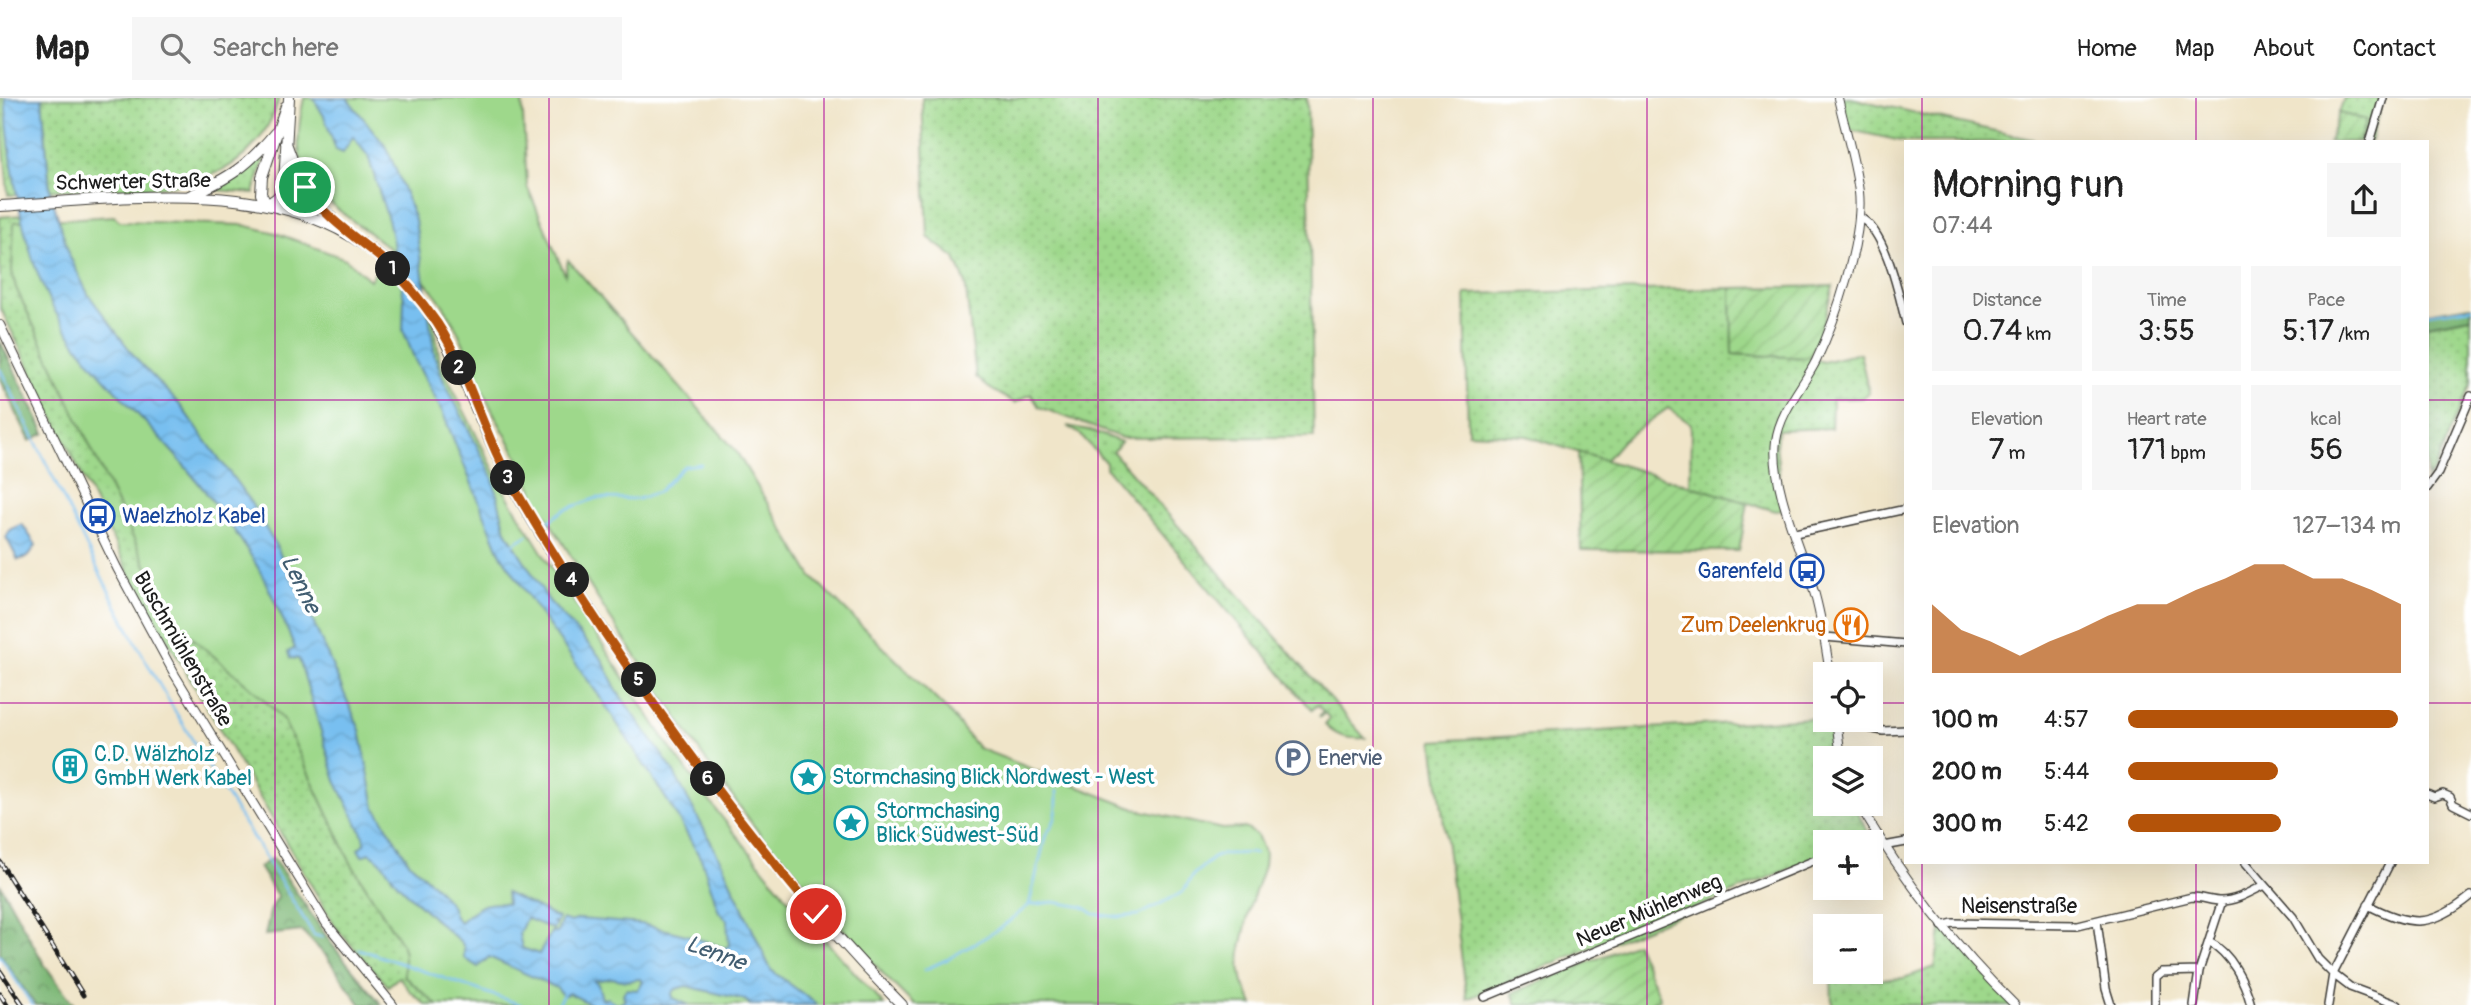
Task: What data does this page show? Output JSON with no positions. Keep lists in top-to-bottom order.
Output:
{
  "streets": {
    "main road": ["Schwerter Straße"],
    "street": ["Buschmühlenstraße", "Neisenstraße", "Neuer Mühlenweg"]
  },
  "water": ["Lenne"],
  "places": {
    "bus stop": ["Waelzholz Kabel", "Garenfeld"],
    "restaurant": ["Zum Deelenkrug"],
    "parking": ["Enervie"],
    "building": ["C.D. Wälzholz GmbH Werk Kabel"],
    "place": ["Stormchasing Blick Nordwest - West", "Stormchasing Blick Südwest-Süd"]
  },
  "page": {
    "header": "Map",
    "search": "Search here",
    "nav": [
      "Home",
      "Map",
      "About",
      "Contact"
    ],
    "heading": ["Morning run", "07:44"],
    "pins": [
      "1",
      "2",
      "3",
      "4",
      "5",
      "6"
    ],
    "stats": [
      ["Distance", "0.74 km"],
      ["Time", "3:55"],
      ["Pace", "5:17 /km"],
      ["Elevation", "7 m"],
      ["Heart rate", "171 bpm"],
      ["kcal", "56"]
    ],
    "chart": ["Elevation", "127–134 m"],
    "map_buttons": ["+", "−"],
    "list": [
      {
        "name": "100 m",
        "note": "4:57"
      },
      {
        "name": "200 m",
        "note": "5:44"
      },
      {
        "name": "300 m",
        "note": "5:42"
      }
    ]
  }
}
